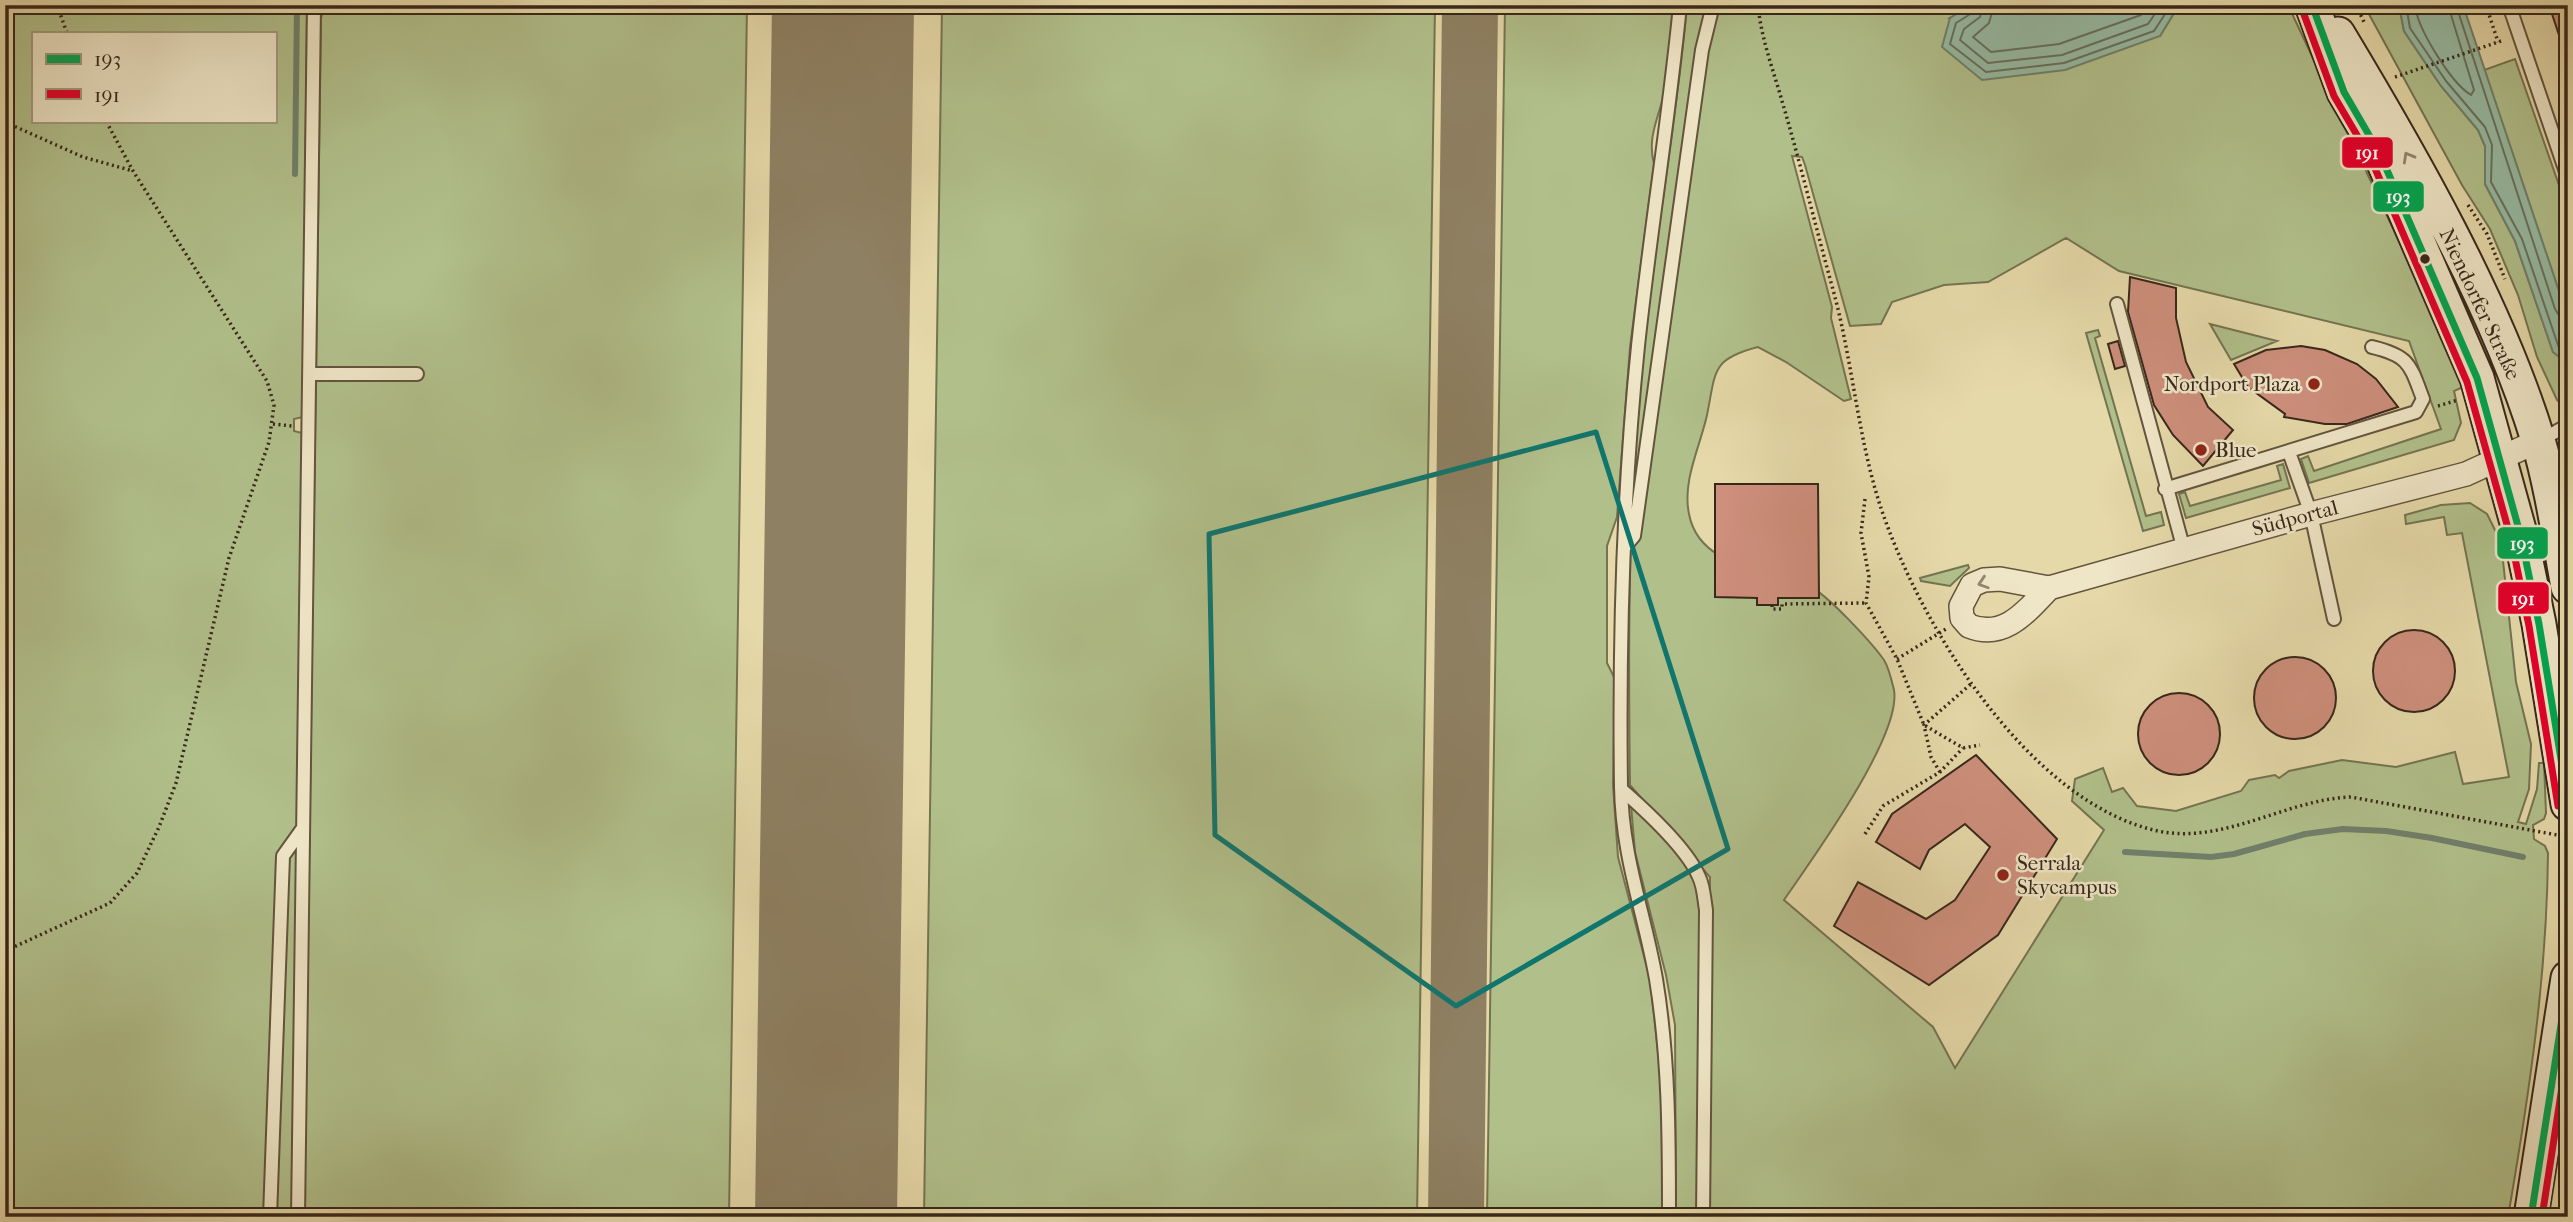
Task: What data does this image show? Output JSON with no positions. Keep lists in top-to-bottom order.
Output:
{
  "streets": {
    "main road": ["Niendorfer Straße"],
    "street": ["Südportal"]
  },
  "crossings": [
    ["Niendorfer Straße", "Südportal"]
  ],
  "places": ["Nordport Plaza", "Blue", "Serrala Skycampus"],
  "lines": ["transit line 193", "transit line 191"],
  "legend": ["193", "191"]
}
